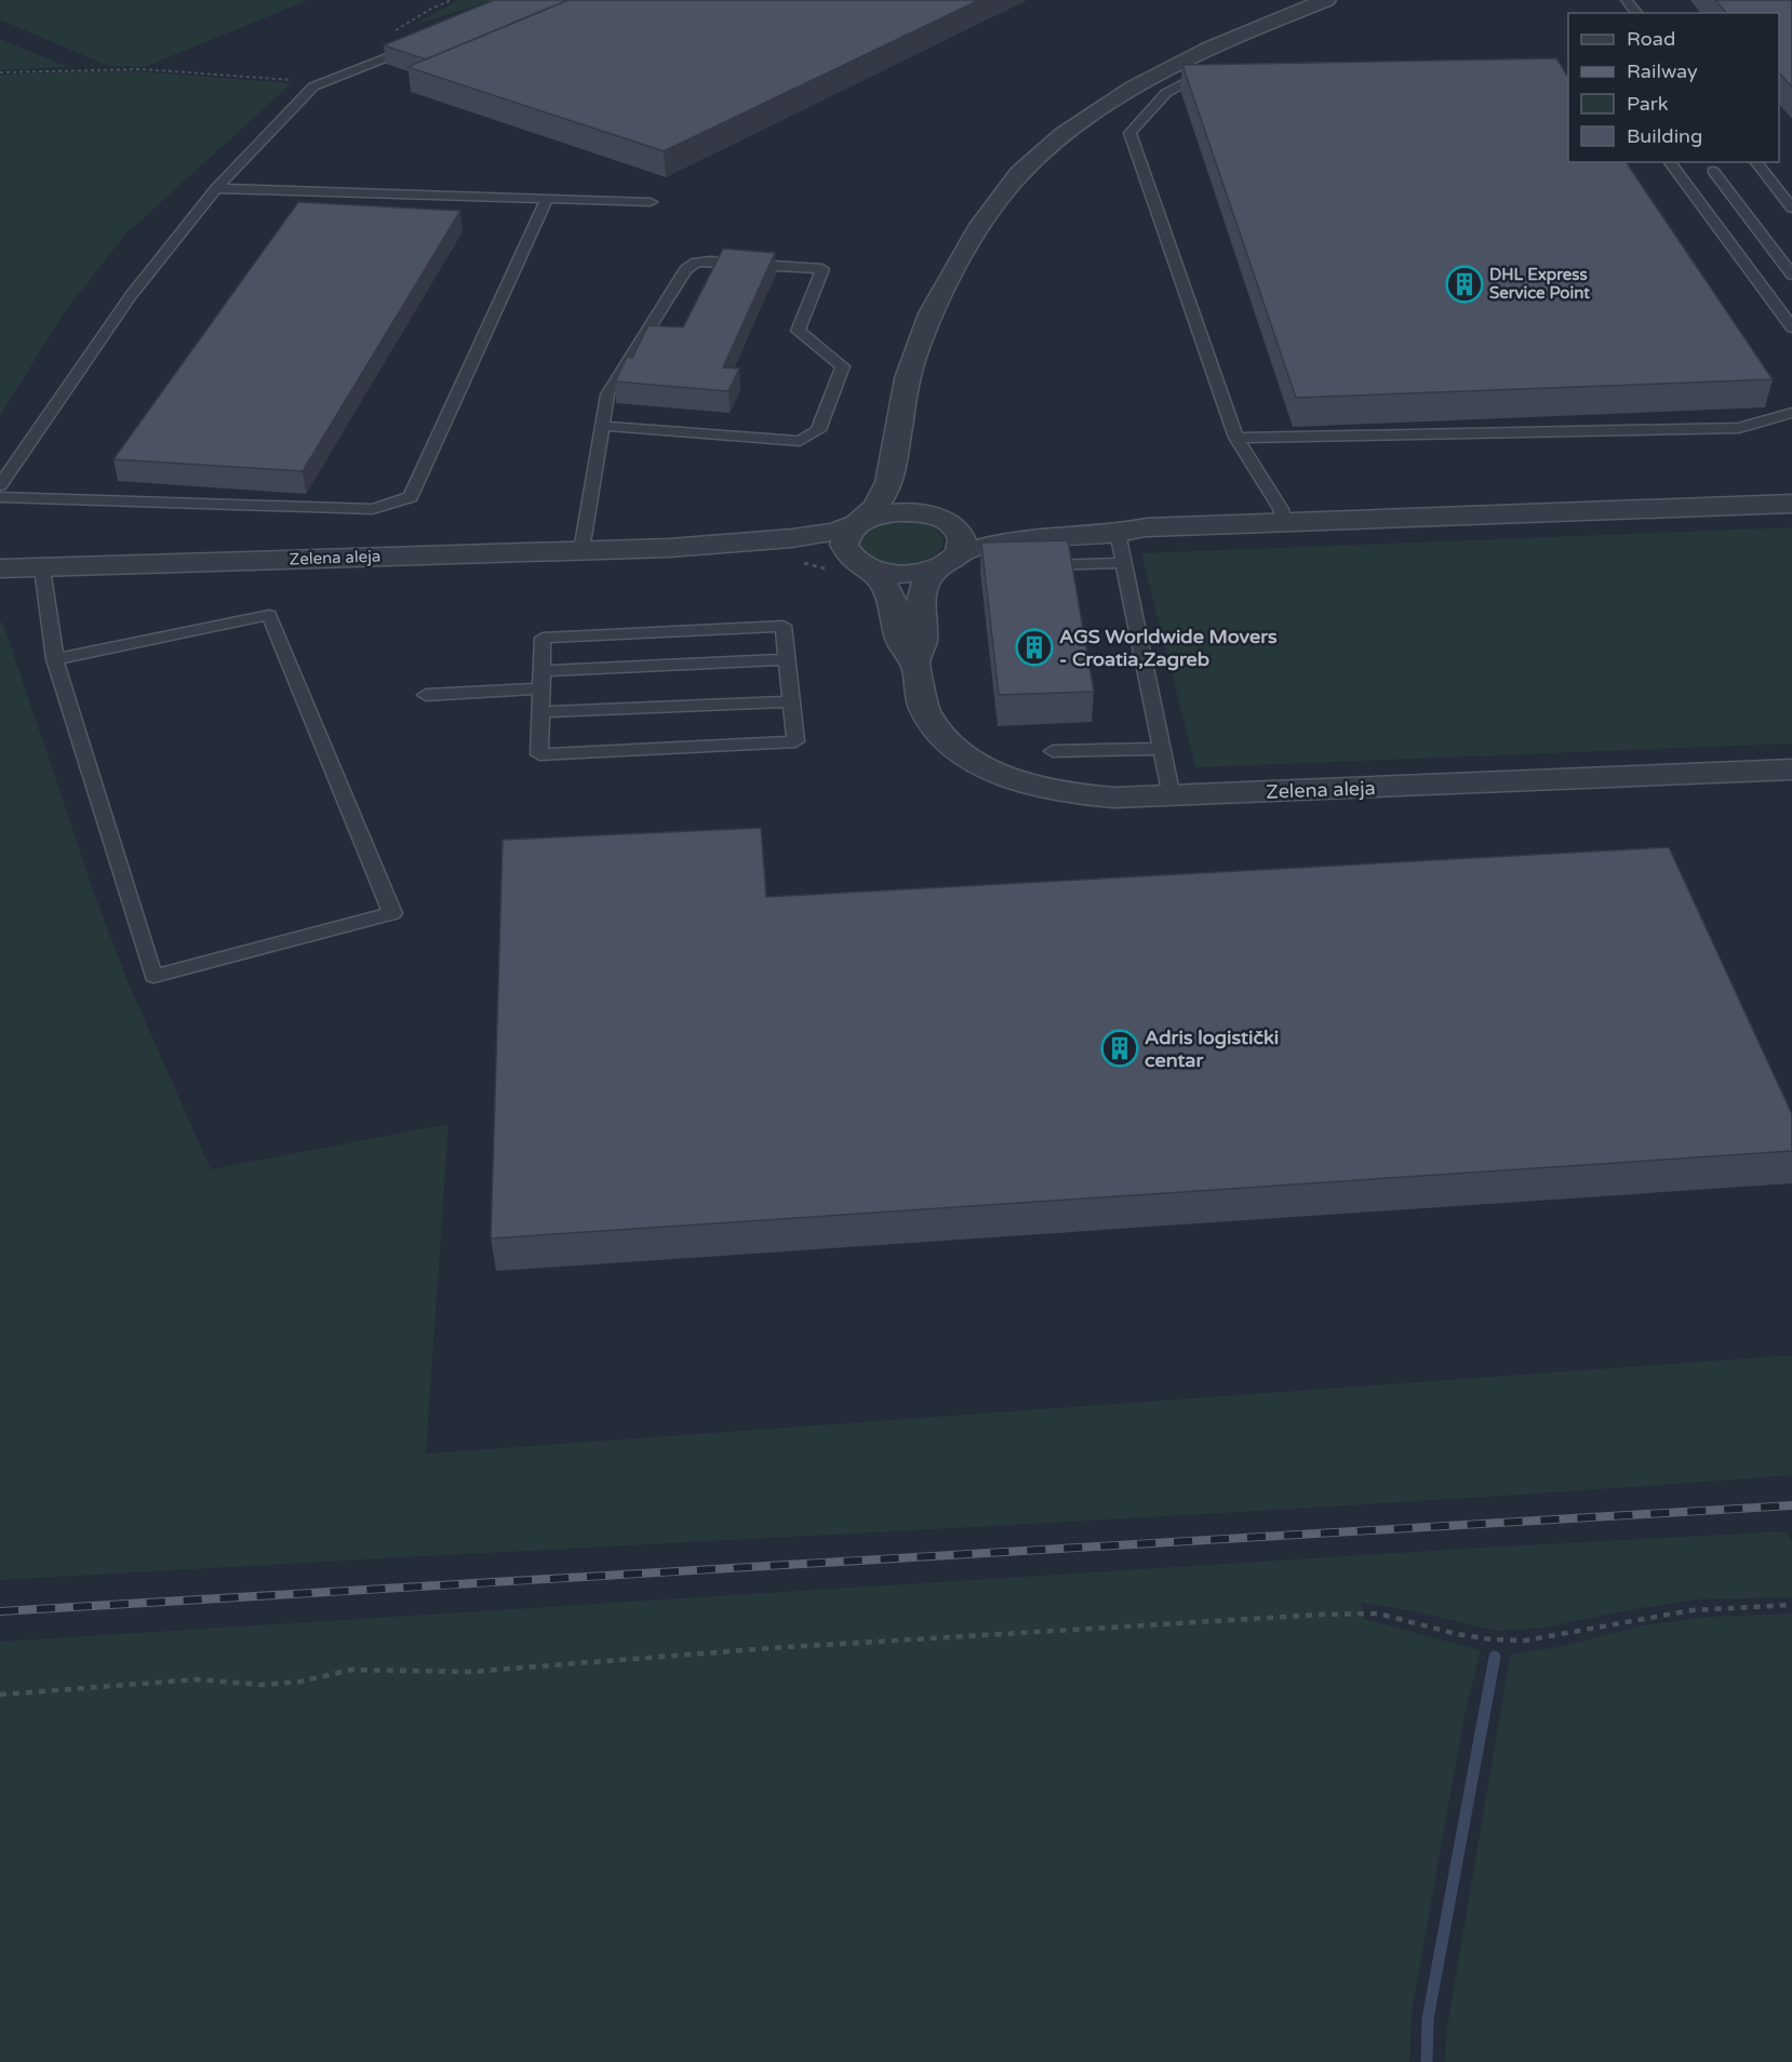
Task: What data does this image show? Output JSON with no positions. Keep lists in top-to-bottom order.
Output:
{
  "streets": {
    "street": ["Zelena aleja"]
  },
  "places": {
    "building": ["DHL Express Service Point", "AGS Worldwide Movers - Croatia,Zagreb", "Adris logistički centar"]
  },
  "legend": [
    "Road",
    "Railway",
    "Park",
    "Building"
  ]
}
